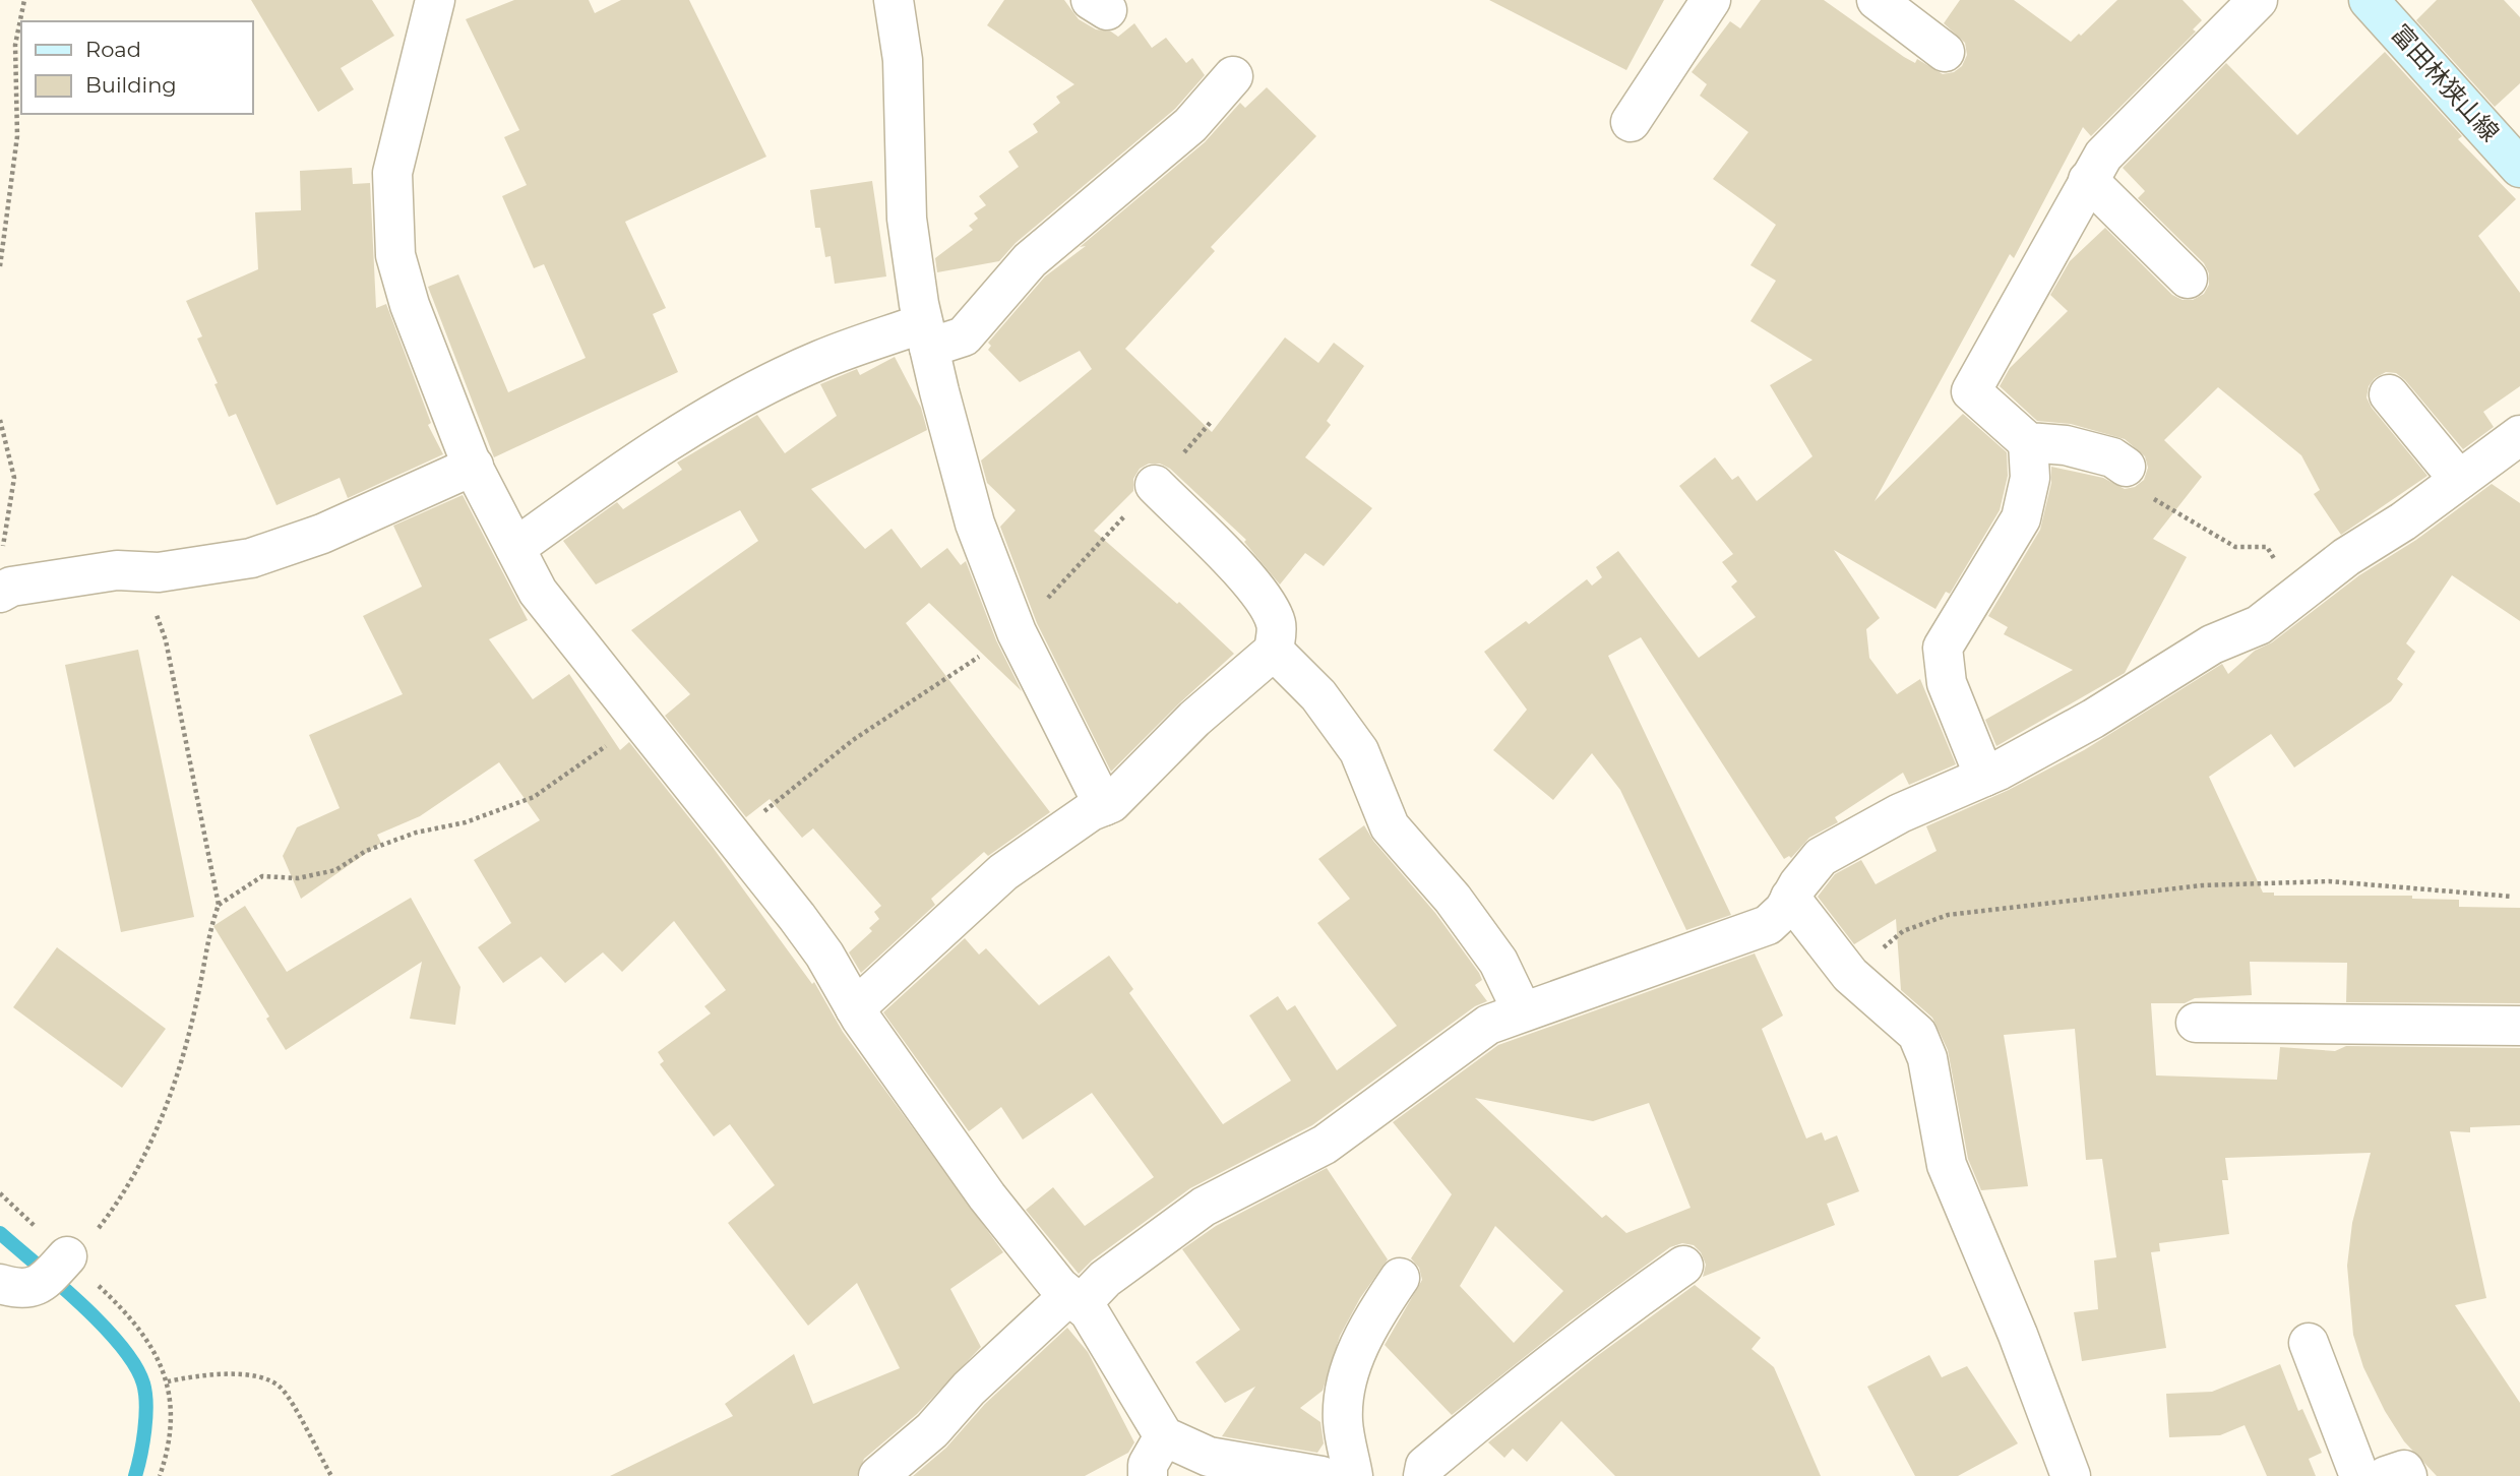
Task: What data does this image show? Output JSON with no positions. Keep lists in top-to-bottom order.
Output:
{
  "streets": {
    "main road": ["富田林狭山線"]
  },
  "legend": ["Road", "Building"]
}
